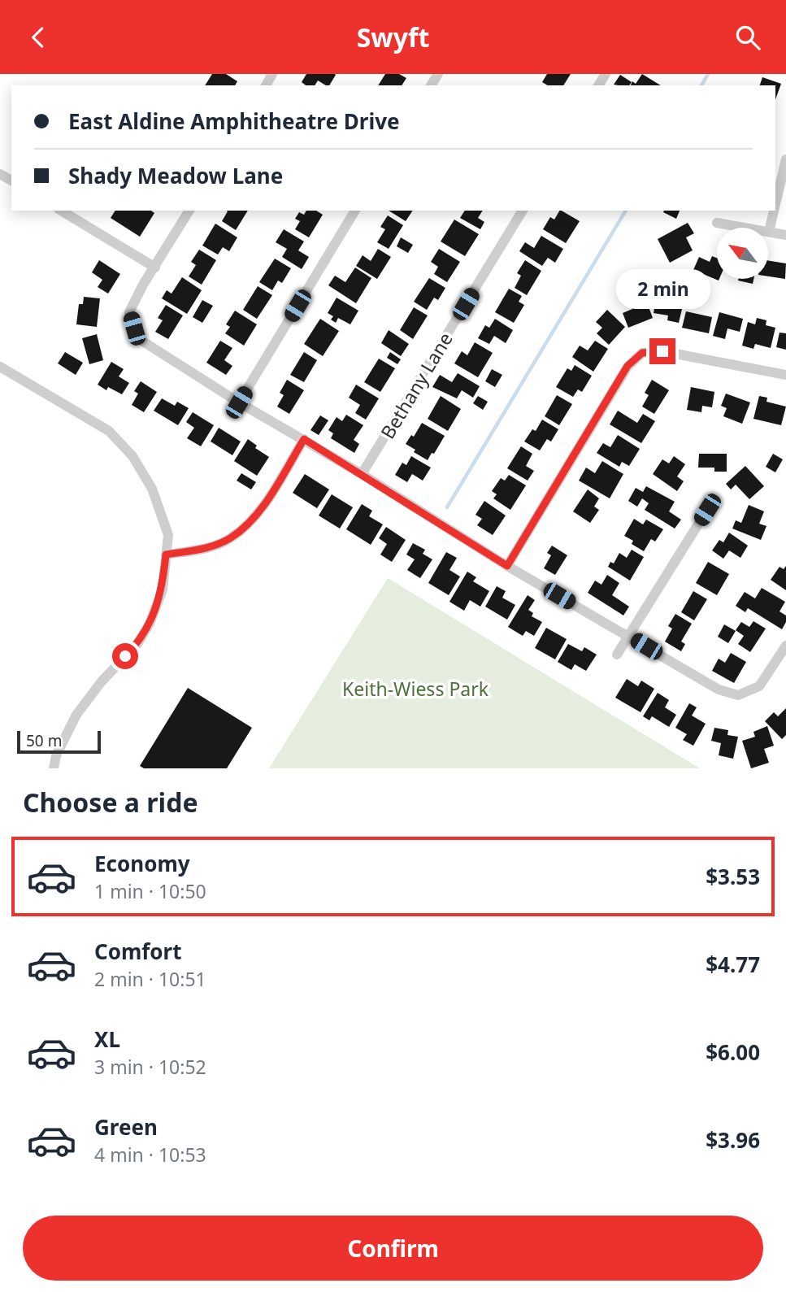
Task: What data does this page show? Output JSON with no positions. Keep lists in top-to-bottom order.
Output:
{
  "streets": {
    "street": ["Bethany Lane"]
  },
  "parks": ["Keith-Wiess Park"],
  "scale_bar": "50 m",
  "north": "top left",
  "page": {
    "header": "Swyft",
    "banner": ["East Aldine Amphitheatre Drive", "Shady Meadow Lane"],
    "bubble": "2 min",
    "scale": "50 m",
    "heading": "Choose a ride",
    "list": [
      {
        "name": "Economy",
        "note": "1 min · 10:50",
        "value": "$3.53"
      },
      {
        "name": "Comfort",
        "note": "2 min · 10:51",
        "value": "$4.77"
      },
      {
        "name": "XL",
        "note": "3 min · 10:52",
        "value": "$6.00"
      },
      {
        "name": "Green",
        "note": "4 min · 10:53",
        "value": "$3.96"
      }
    ],
    "buttons": "Confirm"
  }
}
